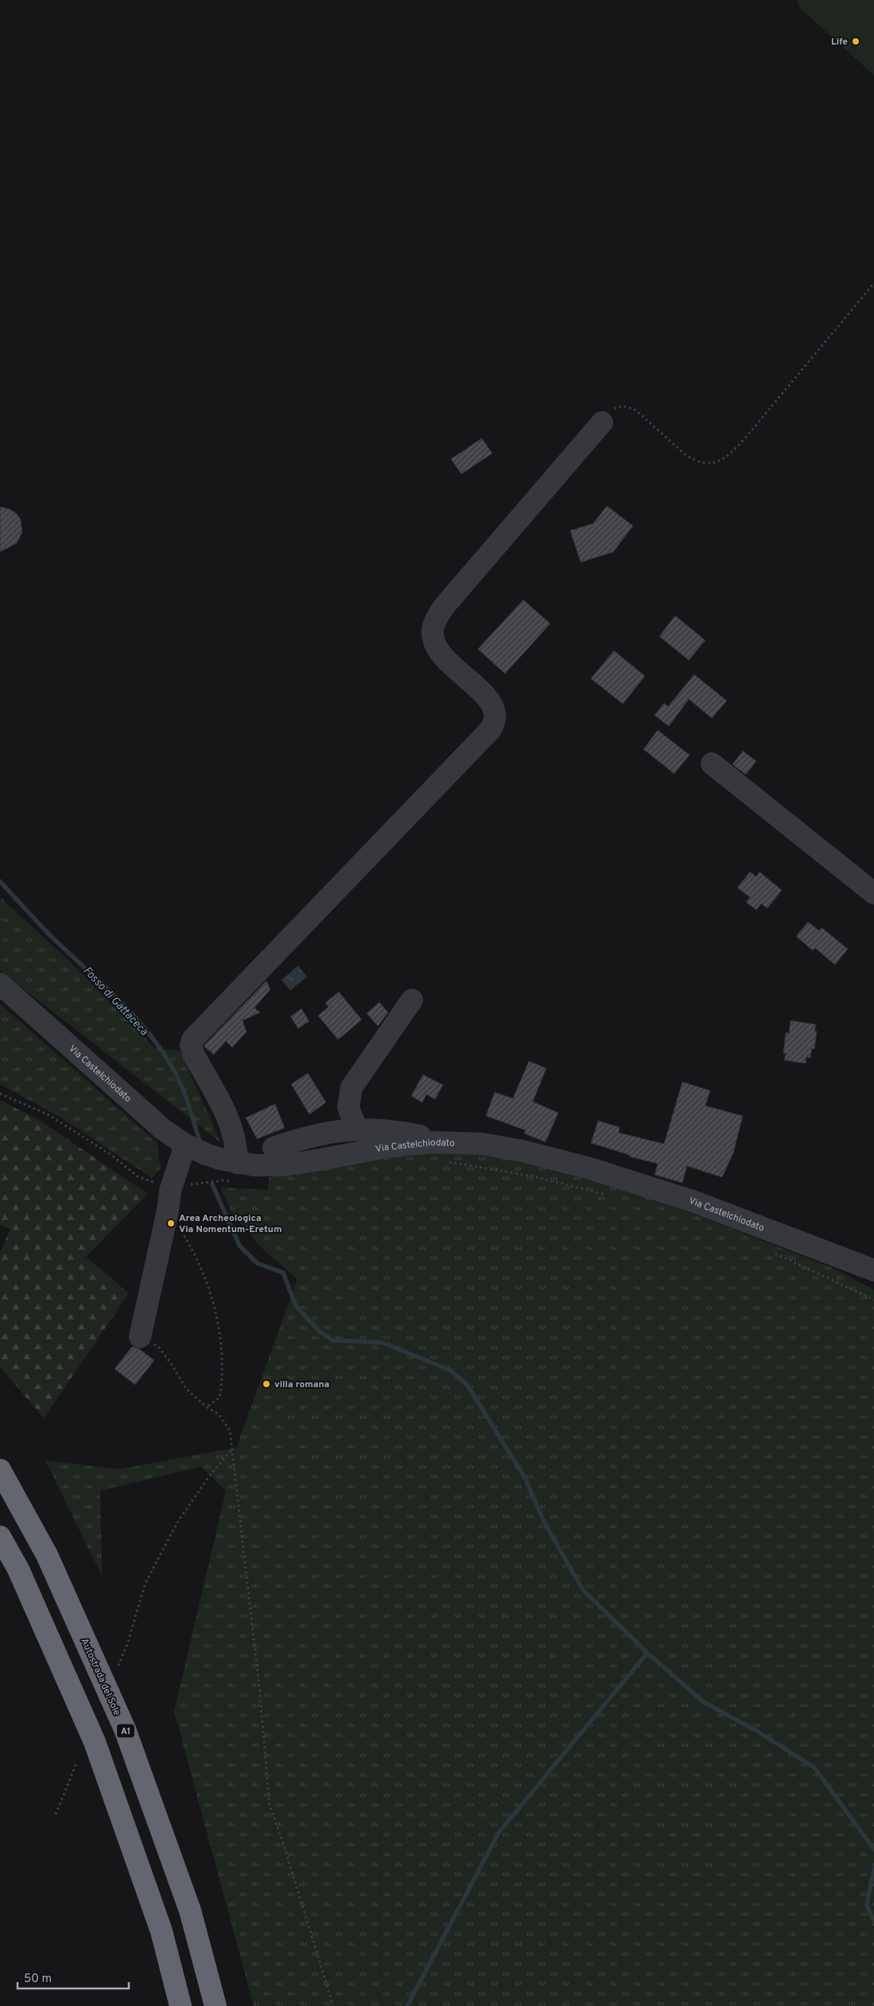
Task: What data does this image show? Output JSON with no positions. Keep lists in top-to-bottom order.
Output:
{
  "streets": {
    "highway": ["Autostrada del Sole", "A1"],
    "street": ["Via Castelchiodato"]
  },
  "water": ["Fosso di Gattaceca"],
  "places": ["Life", "Area Archeologica Via Nomentum-Eretum", "villa romana"],
  "scale_bar": "50 m"
}
